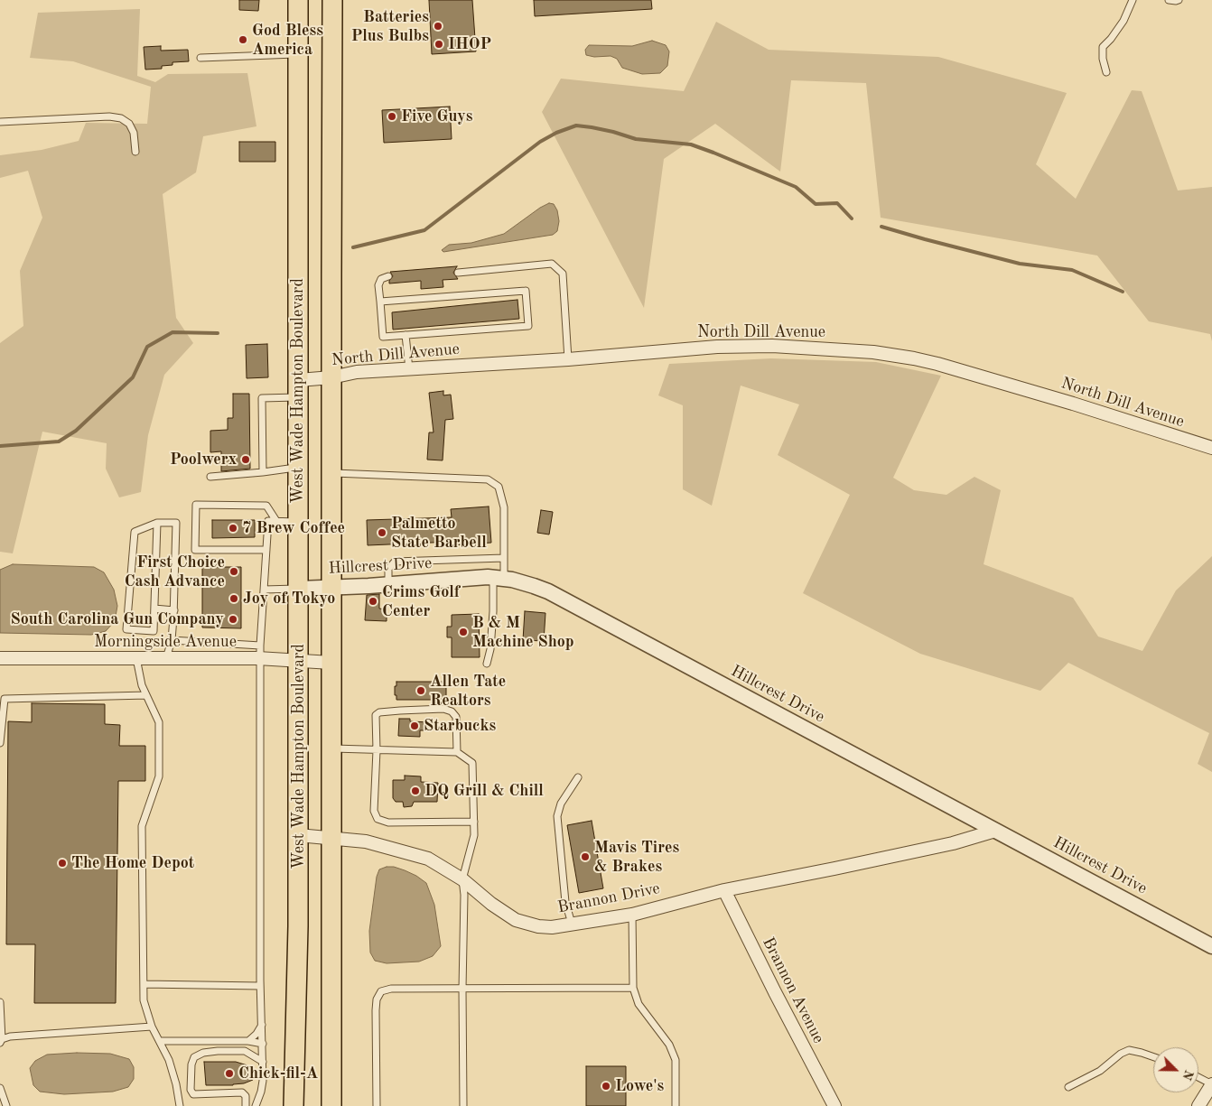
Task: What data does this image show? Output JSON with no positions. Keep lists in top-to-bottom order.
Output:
{
  "streets": {
    "main road": ["West Wade Hampton Boulevard"],
    "street": [
      "North Dill Avenue",
      "Hillcrest Drive",
      "Morningside Avenue",
      "Brannon Drive",
      "Brannon Avenue"
    ]
  },
  "crossings": [
    ["North Dill Avenue", "West Wade Hampton Boulevard"],
    ["West Wade Hampton Boulevard", "Hillcrest Drive"],
    ["West Wade Hampton Boulevard", "Morningside Avenue"],
    ["West Wade Hampton Boulevard", "Brannon Drive"],
    ["Hillcrest Drive", "Brannon Drive"],
    ["Brannon Drive", "Brannon Avenue"]
  ],
  "places": [
    "Batteries Plus Bulbs",
    "God Bless America",
    "IHOP",
    "Five Guys",
    "Poolwerx",
    "7 Brew Coffee",
    "Palmetto State Barbell",
    "First Choice Cash Advance",
    "Joy of Tokyo",
    "Crims Golf Center",
    "South Carolina Gun Company",
    "B & M Machine Shop",
    "Allen Tate Realtors",
    "Starbucks",
    "DQ Grill & Chill",
    "Mavis Tires & Brakes",
    "The Home Depot",
    "Chick-fil-A",
    "Lowe's"
  ],
  "north": "bottom right"
}
